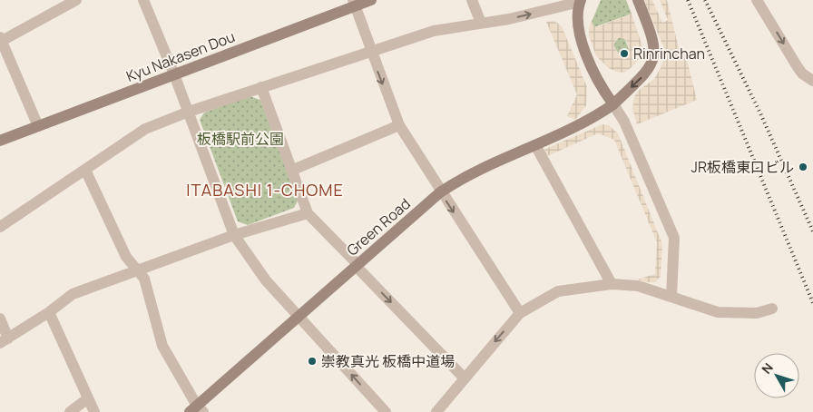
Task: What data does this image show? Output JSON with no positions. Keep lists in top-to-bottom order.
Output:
{
  "streets": {
    "street": ["Kyu Nakasen Dou", "Green Road"]
  },
  "districts": ["ITABASHI 1-CHOME"],
  "parks": ["板橋駅前公園"],
  "places": ["Rinrinchan", "JR板橋東口ビル", "崇教真光 板橋中道場"],
  "north": "top left"
}
